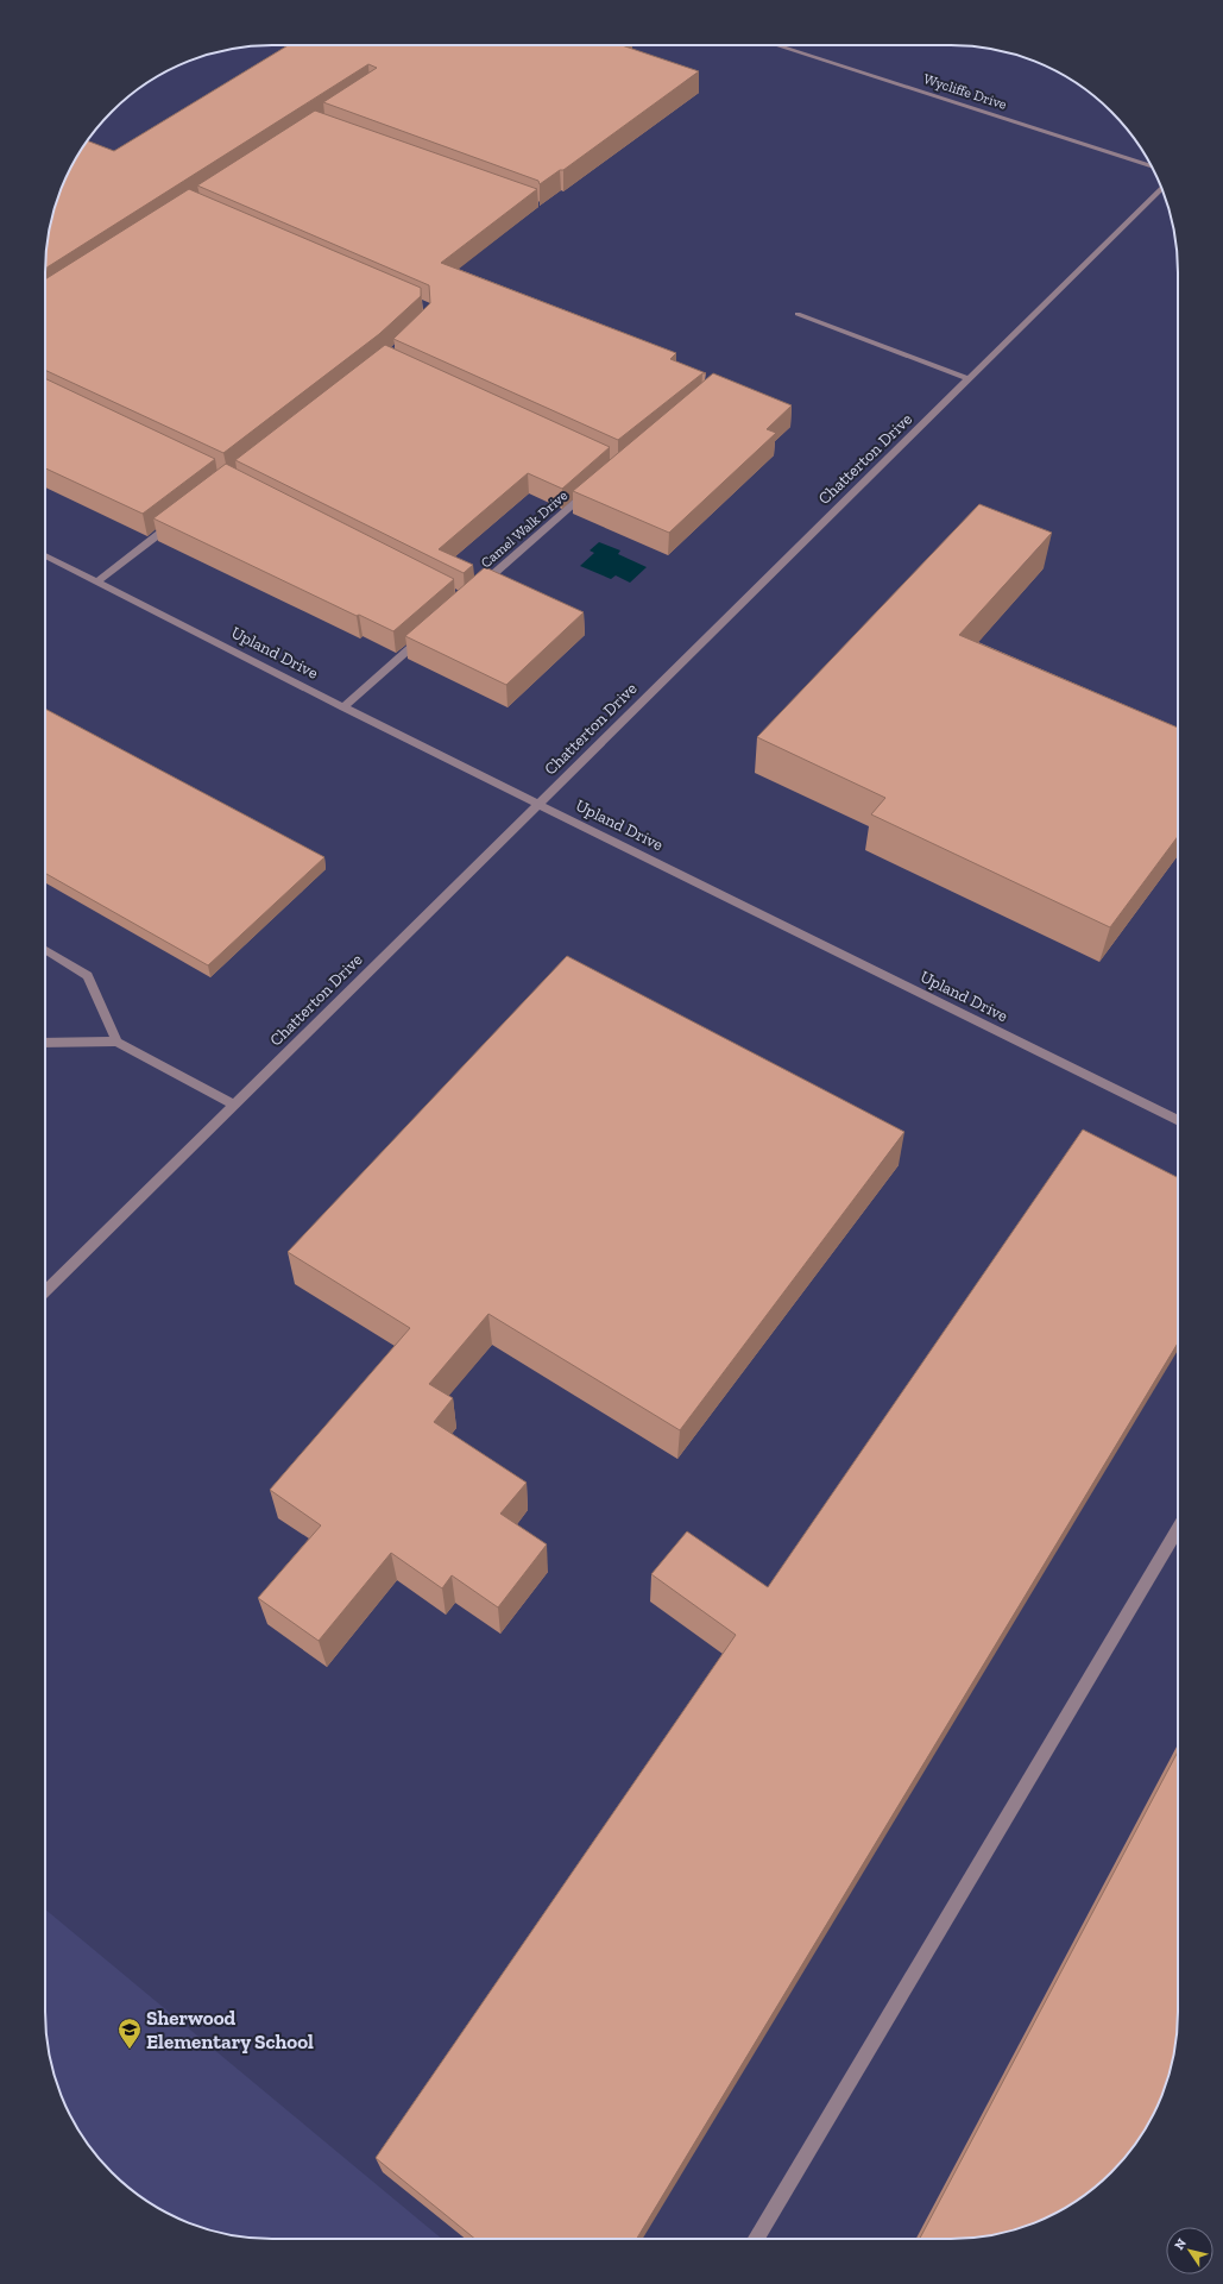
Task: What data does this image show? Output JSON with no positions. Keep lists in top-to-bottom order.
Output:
{
  "streets": {
    "street": [
      "Wycliffe Drive",
      "Chatterton Drive",
      "Camel Walk Drive",
      "Upland Drive"
    ]
  },
  "crossings": [
    ["Chatterton Drive", "Upland Drive"]
  ],
  "places": {
    "school or university": ["Sherwood Elementary School"]
  },
  "north": "top left"
}
